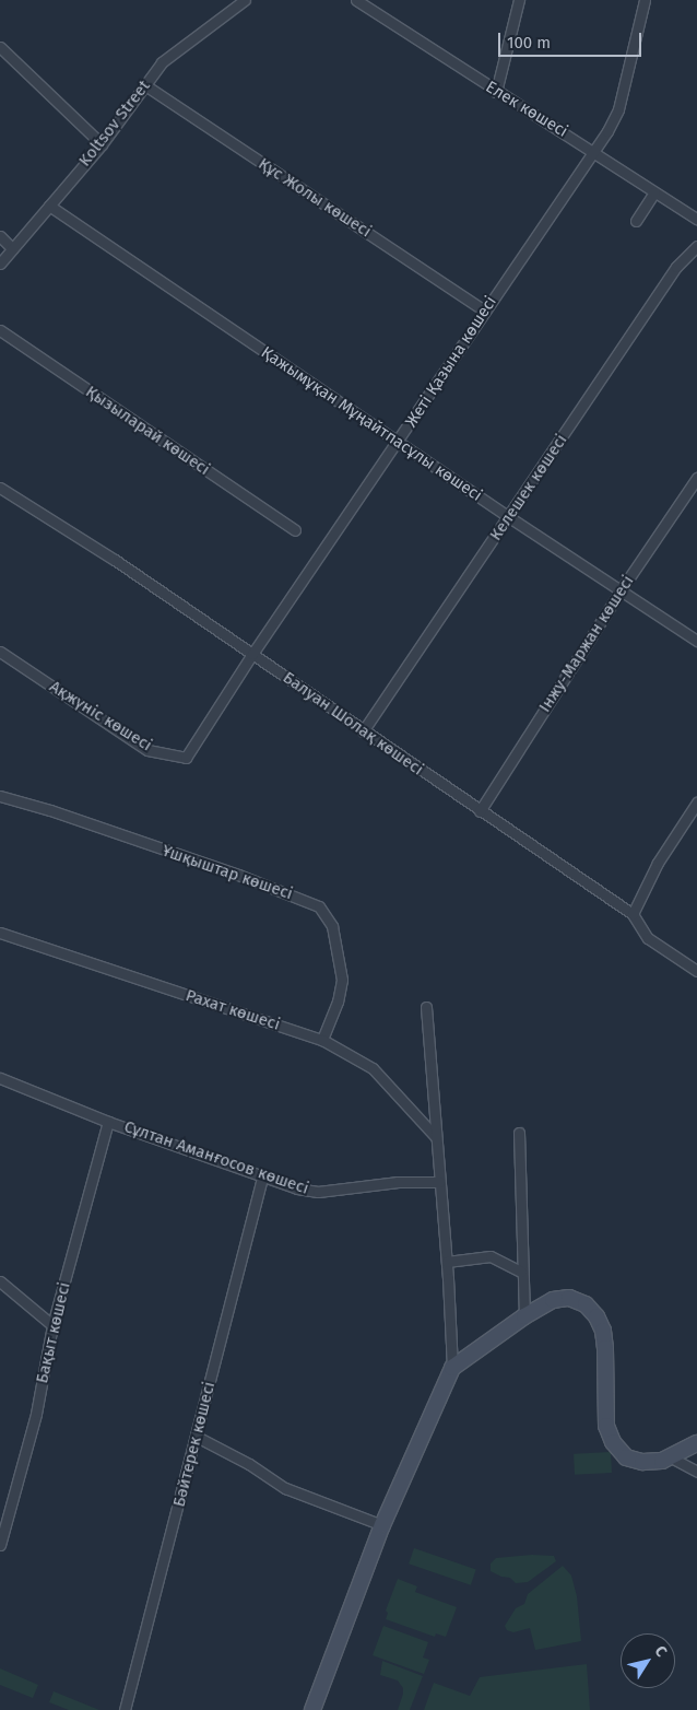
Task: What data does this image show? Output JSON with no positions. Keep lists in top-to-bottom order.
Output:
{
  "streets": {
    "street": [
      "Елек көшесі",
      "Koltsov Street",
      "Құс Жолы көшесі",
      "Жеті Қазына көшесі",
      "Қажымұқан Мұңайтпасұлы көшесі",
      "Қызыларай көшесі",
      "Келешек көшесі",
      "Інжу-Маржан көшесі",
      "Ақжүніс көшесі",
      "Балуан Шолақ көшесі",
      "Ұшқыштар көшесі",
      "Рахат көшесі",
      "Сұлтан Аманғосов көшесі",
      "Бақыт көшесі",
      "Бәйтерек көшесі"
    ]
  },
  "crossings": [
    ["Елек көшесі", "Жеті Қазына көшесі"],
    ["Koltsov Street", "Құс Жолы көшесі"],
    ["Koltsov Street", "Қажымұқан Мұңайтпасұлы көшесі"],
    ["Құс Жолы көшесі", "Жеті Қазына көшесі"],
    ["Жеті Қазына көшесі", "Қажымұқан Мұңайтпасұлы көшесі"],
    ["Жеті Қазына көшесі", "Ақжүніс көшесі"],
    ["Жеті Қазына көшесі", "Балуан Шолақ көшесі"],
    ["Қажымұқан Мұңайтпасұлы көшесі", "Келешек көшесі"],
    ["Қажымұқан Мұңайтпасұлы көшесі", "Інжу-Маржан көшесі"],
    ["Келешек көшесі", "Балуан Шолақ көшесі"],
    ["Інжу-Маржан көшесі", "Балуан Шолақ көшесі"],
    ["Ақжүніс көшесі", "Балуан Шолақ көшесі"],
    ["Ұшқыштар көшесі", "Рахат көшесі"],
    ["Сұлтан Аманғосов көшесі", "Бақыт көшесі"],
    ["Сұлтан Аманғосов көшесі", "Бәйтерек көшесі"]
  ],
  "scale_bar": "100 m",
  "north": "top right"
}
